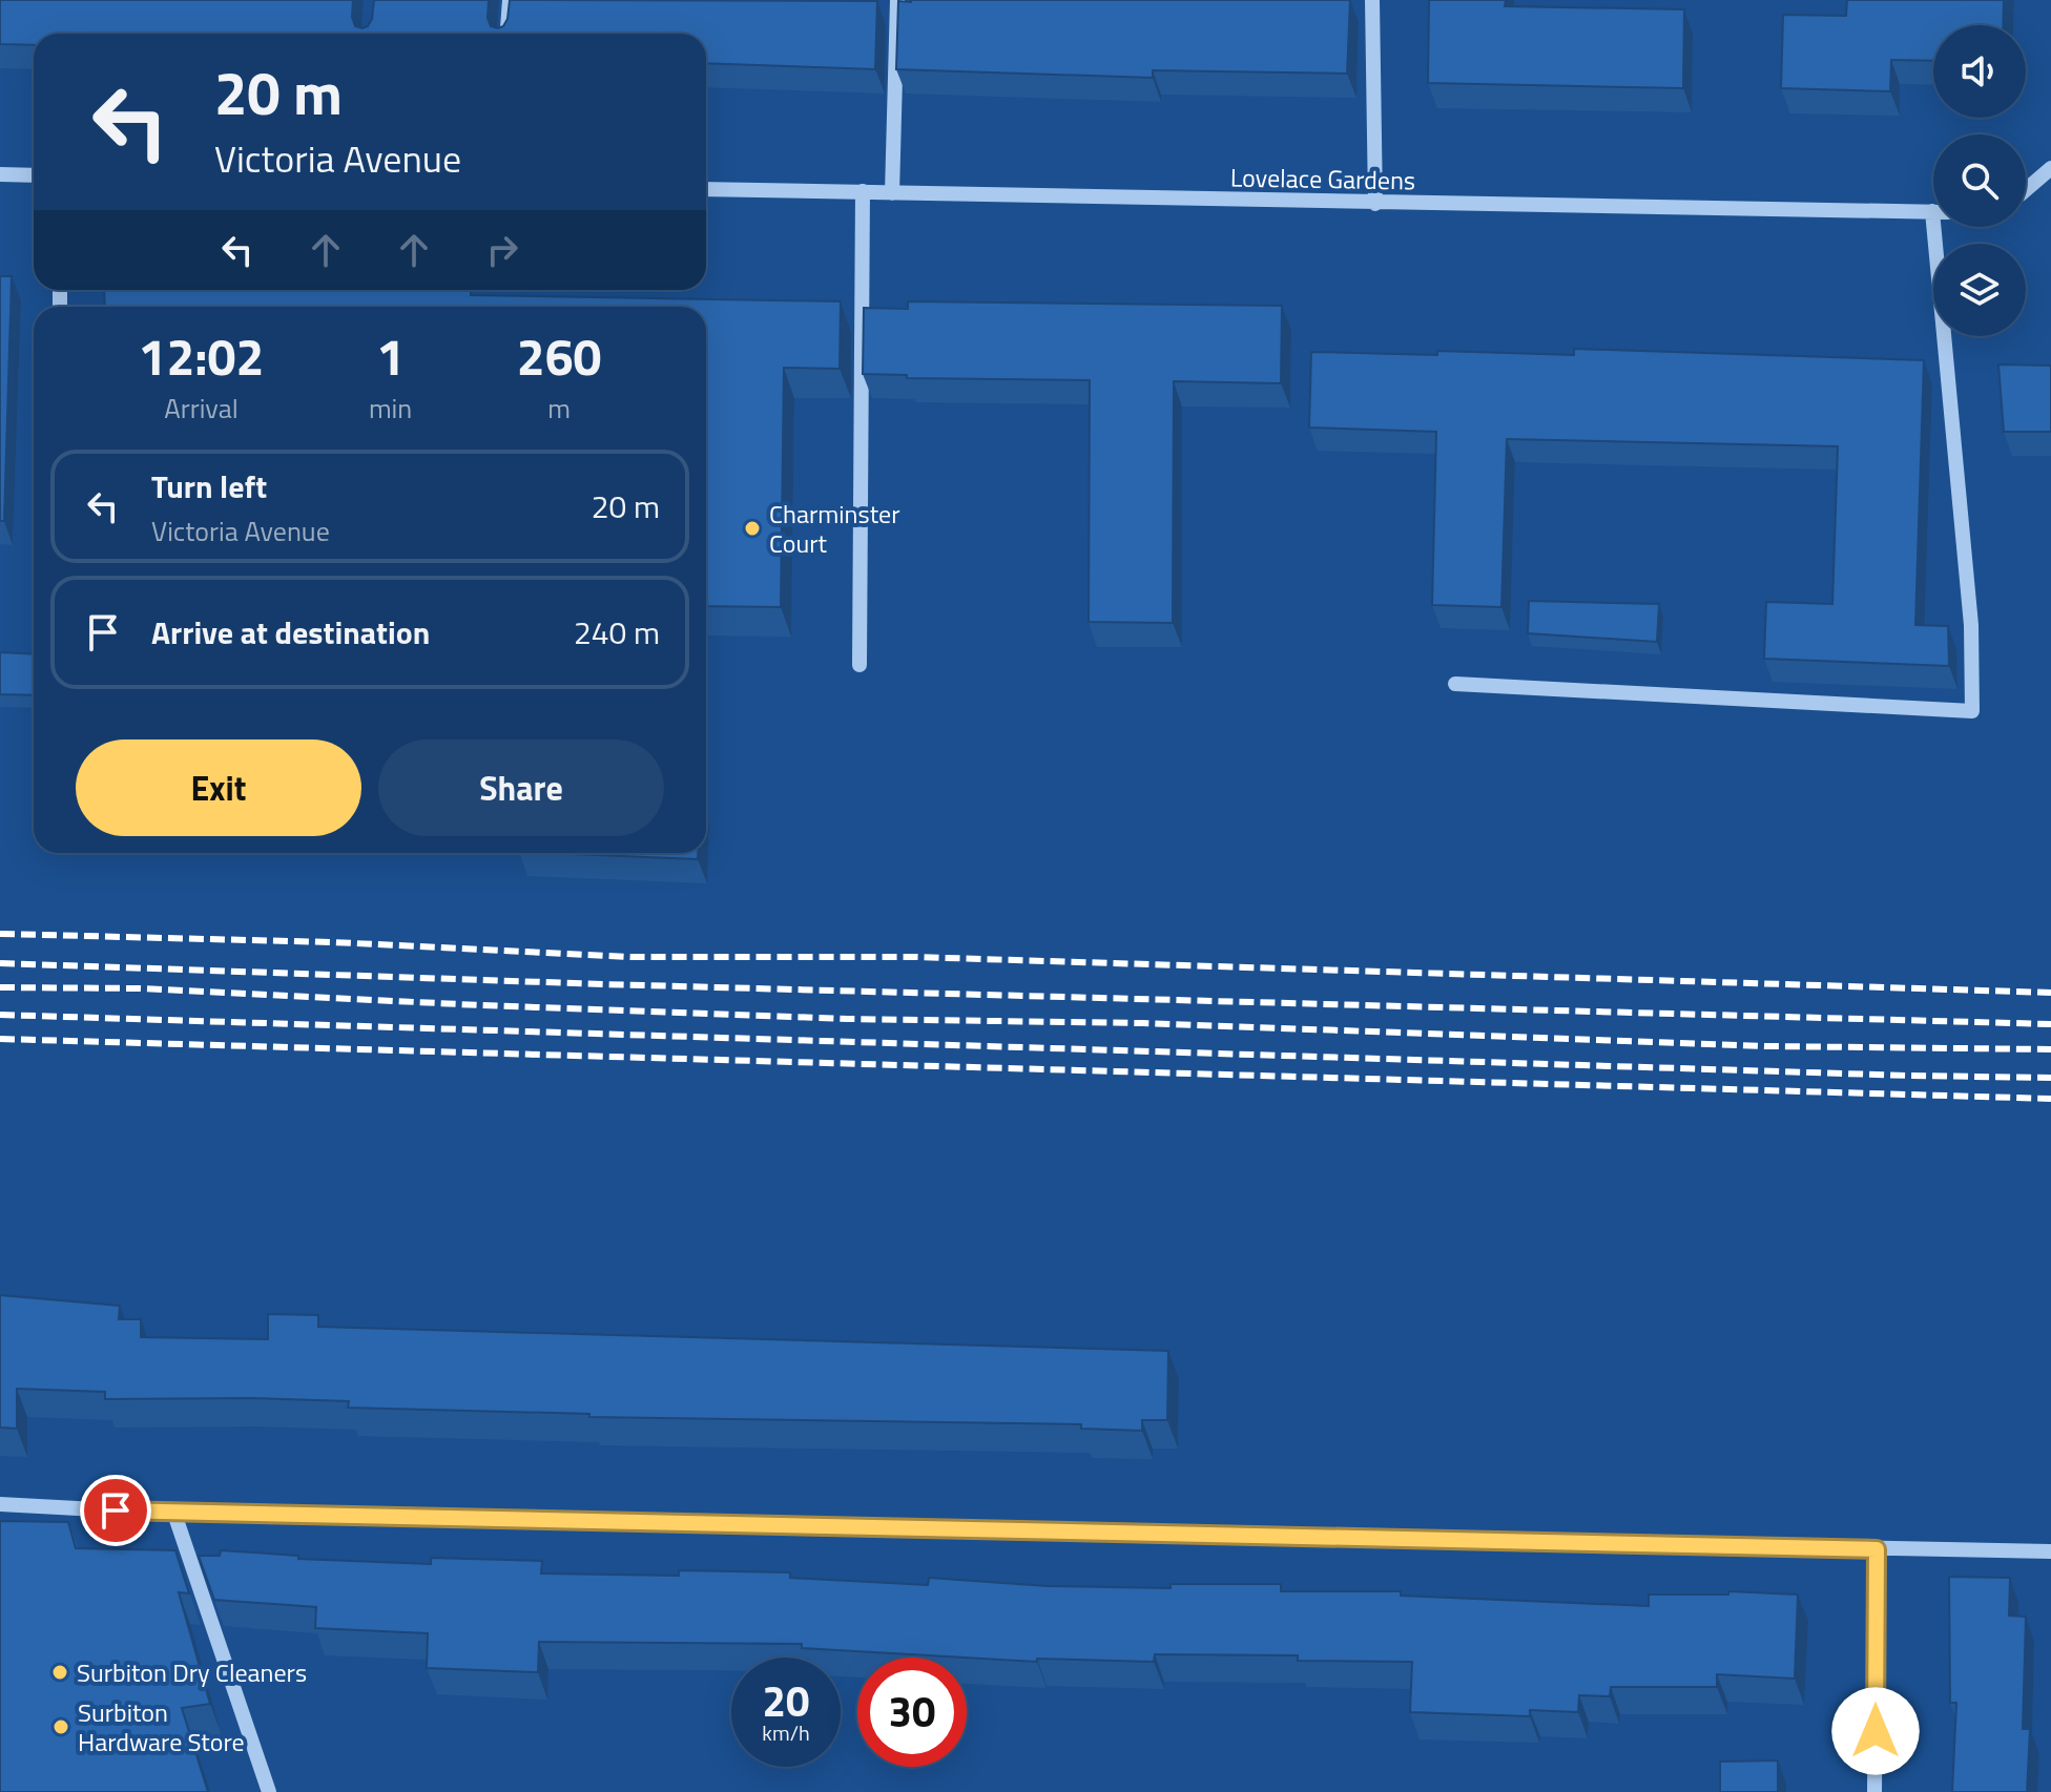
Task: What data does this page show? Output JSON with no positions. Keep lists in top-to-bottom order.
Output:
{
  "streets": {
    "street": ["Lovelace Gardens"]
  },
  "places": ["Charminster Court", "Surbiton Dry Cleaners", "Surbiton Hardware Store"],
  "page": {
    "turn": ["20 m", "Victoria Avenue"],
    "eta": [
      "12:02",
      "Arrival",
      "1",
      "min",
      "260",
      "m"
    ],
    "list": [
      {
        "name": "Turn left",
        "note": "Victoria Avenue",
        "value": "20 m"
      },
      {
        "name": "Arrive at destination",
        "value": "240 m"
      }
    ],
    "buttons": ["Exit", "Share"],
    "speed": "20 km/h",
    "limit": "30"
  }
}
